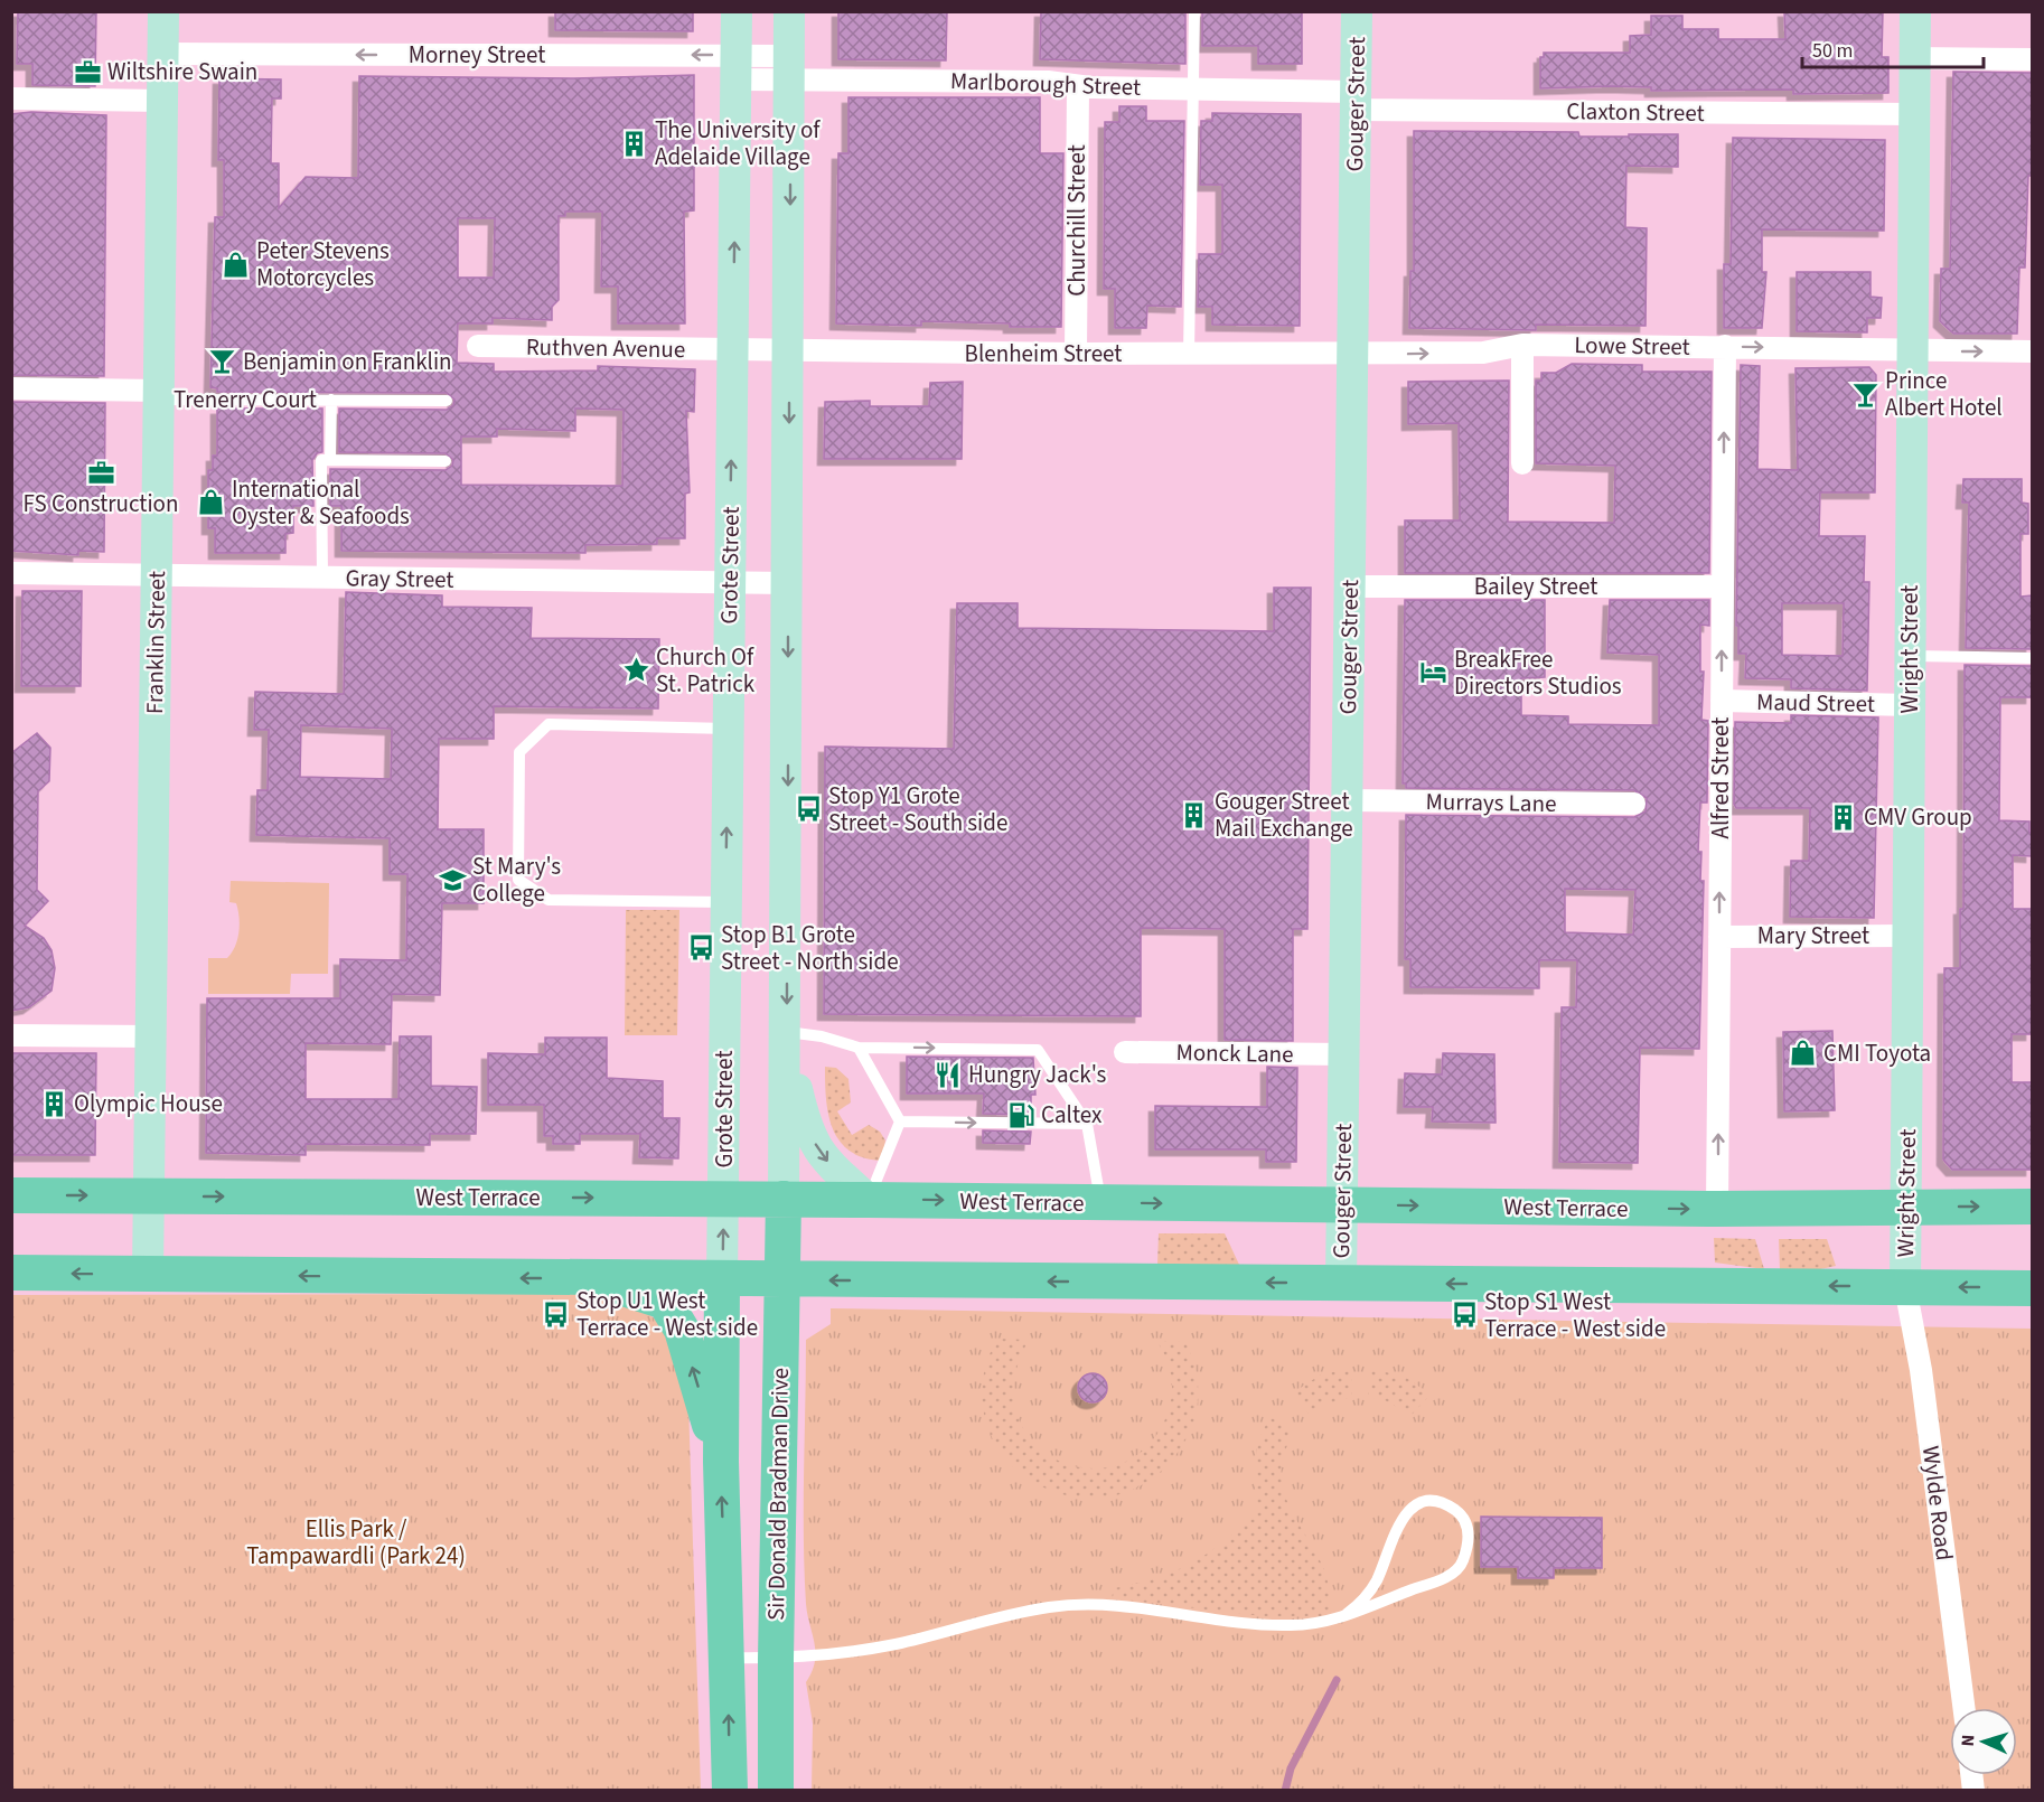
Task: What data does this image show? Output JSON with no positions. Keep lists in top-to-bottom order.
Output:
{
  "streets": {
    "main road": ["West Terrace", "Sir Donald Bradman Drive"],
    "street": [
      "Morney Street",
      "Marlborough Street",
      "Gouger Street",
      "Claxton Street",
      "Churchill Street",
      "Lowe Street",
      "Ruthven Avenue",
      "Blenheim Street",
      "Grote Street",
      "Gray Street",
      "Bailey Street",
      "Franklin Street",
      "Wright Street",
      "Maud Street",
      "Alfred Street",
      "Murrays Lane",
      "Mary Street",
      "Monck Lane",
      "Wylde Road"
    ],
    "lane": ["Trenerry Court"]
  },
  "crossings": [
    ["Morney Street", "Marlborough Street"],
    ["Morney Street", "Grote Street"],
    ["Morney Street", "Franklin Street"],
    ["Marlborough Street", "Gouger Street"],
    ["Marlborough Street", "Claxton Street"],
    ["Marlborough Street", "Churchill Street"],
    ["Gouger Street", "Claxton Street"],
    ["Gouger Street", "Lowe Street"],
    ["Gouger Street", "Blenheim Street"],
    ["Gouger Street", "Bailey Street"],
    ["Gouger Street", "Murrays Lane"],
    ["Gouger Street", "Monck Lane"],
    ["Gouger Street", "West Terrace"],
    ["Claxton Street", "Wright Street"],
    ["Churchill Street", "Blenheim Street"],
    ["Lowe Street", "Blenheim Street"],
    ["Lowe Street", "Wright Street"],
    ["Lowe Street", "Alfred Street"],
    ["Ruthven Avenue", "Blenheim Street"],
    ["Ruthven Avenue", "Grote Street"],
    ["Blenheim Street", "Grote Street"],
    ["Trenerry Court", "Gray Street"],
    ["Trenerry Court", "Franklin Street"],
    ["Grote Street", "Gray Street"],
    ["Grote Street", "West Terrace"],
    ["Gray Street", "Franklin Street"],
    ["Bailey Street", "Alfred Street"],
    ["Franklin Street", "West Terrace"],
    ["Wright Street", "Maud Street"],
    ["Wright Street", "Mary Street"],
    ["Wright Street", "West Terrace"],
    ["Wright Street", "Wylde Road"],
    ["Maud Street", "Alfred Street"],
    ["Alfred Street", "Mary Street"],
    ["Alfred Street", "West Terrace"],
    ["West Terrace", "Sir Donald Bradman Drive"]
  ],
  "one_way": ["Morney Street", "Lowe Street", "Alfred Street"],
  "parks": ["Ellis Park / Tampawardli (Park 24)"],
  "places": {
    "office": ["Wiltshire Swain", "FS Construction"],
    "building": [
      "The University of Adelaide Village",
      "Gouger Street Mail Exchange",
      "CMV Group",
      "Olympic House"
    ],
    "shop": ["Peter Stevens Motorcycles", "International Oyster & Seafoods", "CMI Toyota"],
    "bar": ["Benjamin on Franklin", "Prince Albert Hotel"],
    "place": ["Church Of St. Patrick"],
    "hotel": ["BreakFree Directors Studios"],
    "bus stop": [
      "Stop Y1 Grote Street - South side",
      "Stop B1 Grote Street - North side",
      "Stop U1 West Terrace - West side",
      "Stop S1 West Terrace - West side"
    ],
    "school or university": ["St Mary's College"],
    "restaurant": ["Hungry Jack's"],
    "fuel station": ["Caltex"]
  },
  "scale_bar": "50 m",
  "north": "left"
}
